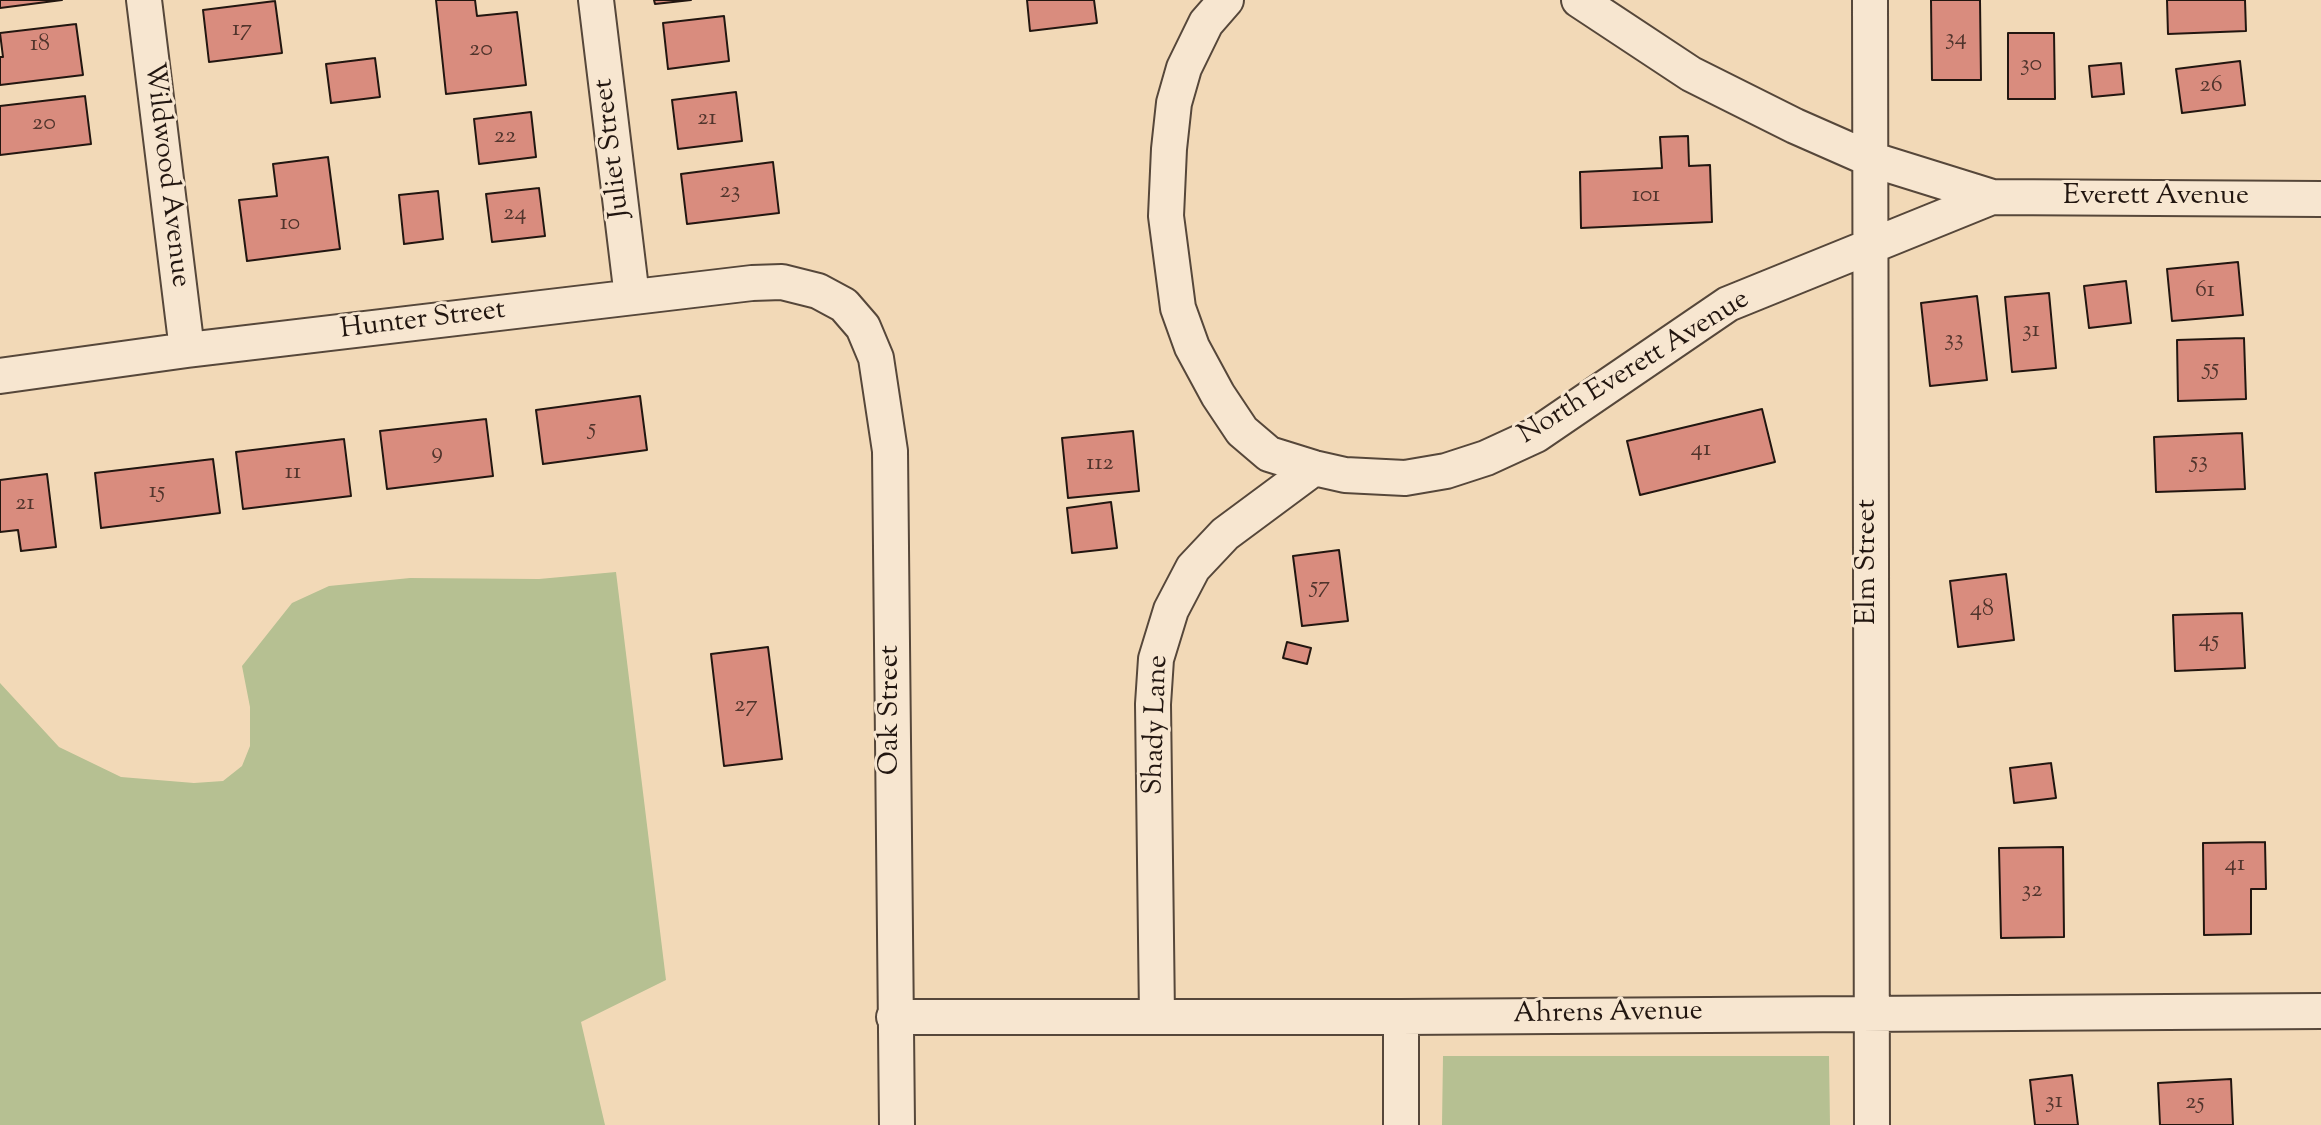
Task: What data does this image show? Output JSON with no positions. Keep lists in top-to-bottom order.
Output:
{
  "streets": {
    "street": [
      "Juliet Street",
      "Wildwood Avenue",
      "Everett Avenue",
      "Hunter Street",
      "North Everett Avenue",
      "Elm Street",
      "Oak Street",
      "Shady Lane",
      "Ahrens Avenue"
    ]
  },
  "crossings": [
    ["Juliet Street", "Hunter Street"],
    ["Wildwood Avenue", "Hunter Street"],
    ["Everett Avenue", "North Everett Avenue"],
    ["Hunter Street", "Oak Street"],
    ["North Everett Avenue", "Elm Street"],
    ["North Everett Avenue", "Shady Lane"],
    ["Elm Street", "Ahrens Avenue"],
    ["Oak Street", "Ahrens Avenue"],
    ["Shady Lane", "Ahrens Avenue"]
  ],
  "house_numbers": [
    "17",
    "34",
    "18",
    "20",
    "30",
    "26",
    "21",
    "20",
    "22",
    "23",
    "101",
    "24",
    "10",
    "61",
    "31",
    "33",
    "55",
    "5",
    "41",
    "9",
    "53",
    "112",
    "11",
    "15",
    "21",
    "57",
    "48",
    "45",
    "27",
    "41",
    "32",
    "31",
    "25"
  ]
}
